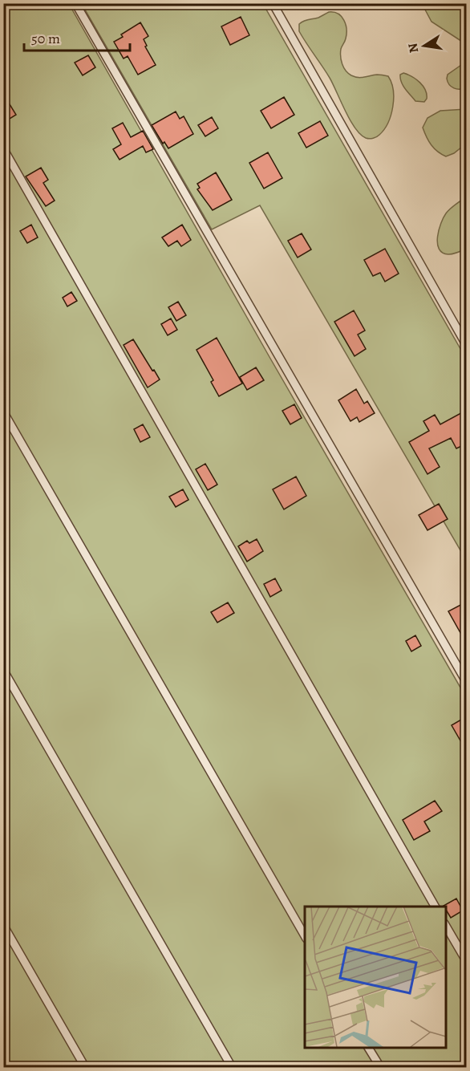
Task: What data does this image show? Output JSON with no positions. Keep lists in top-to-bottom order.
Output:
{
  "scale_bar": "50 m",
  "north": "left"
}
